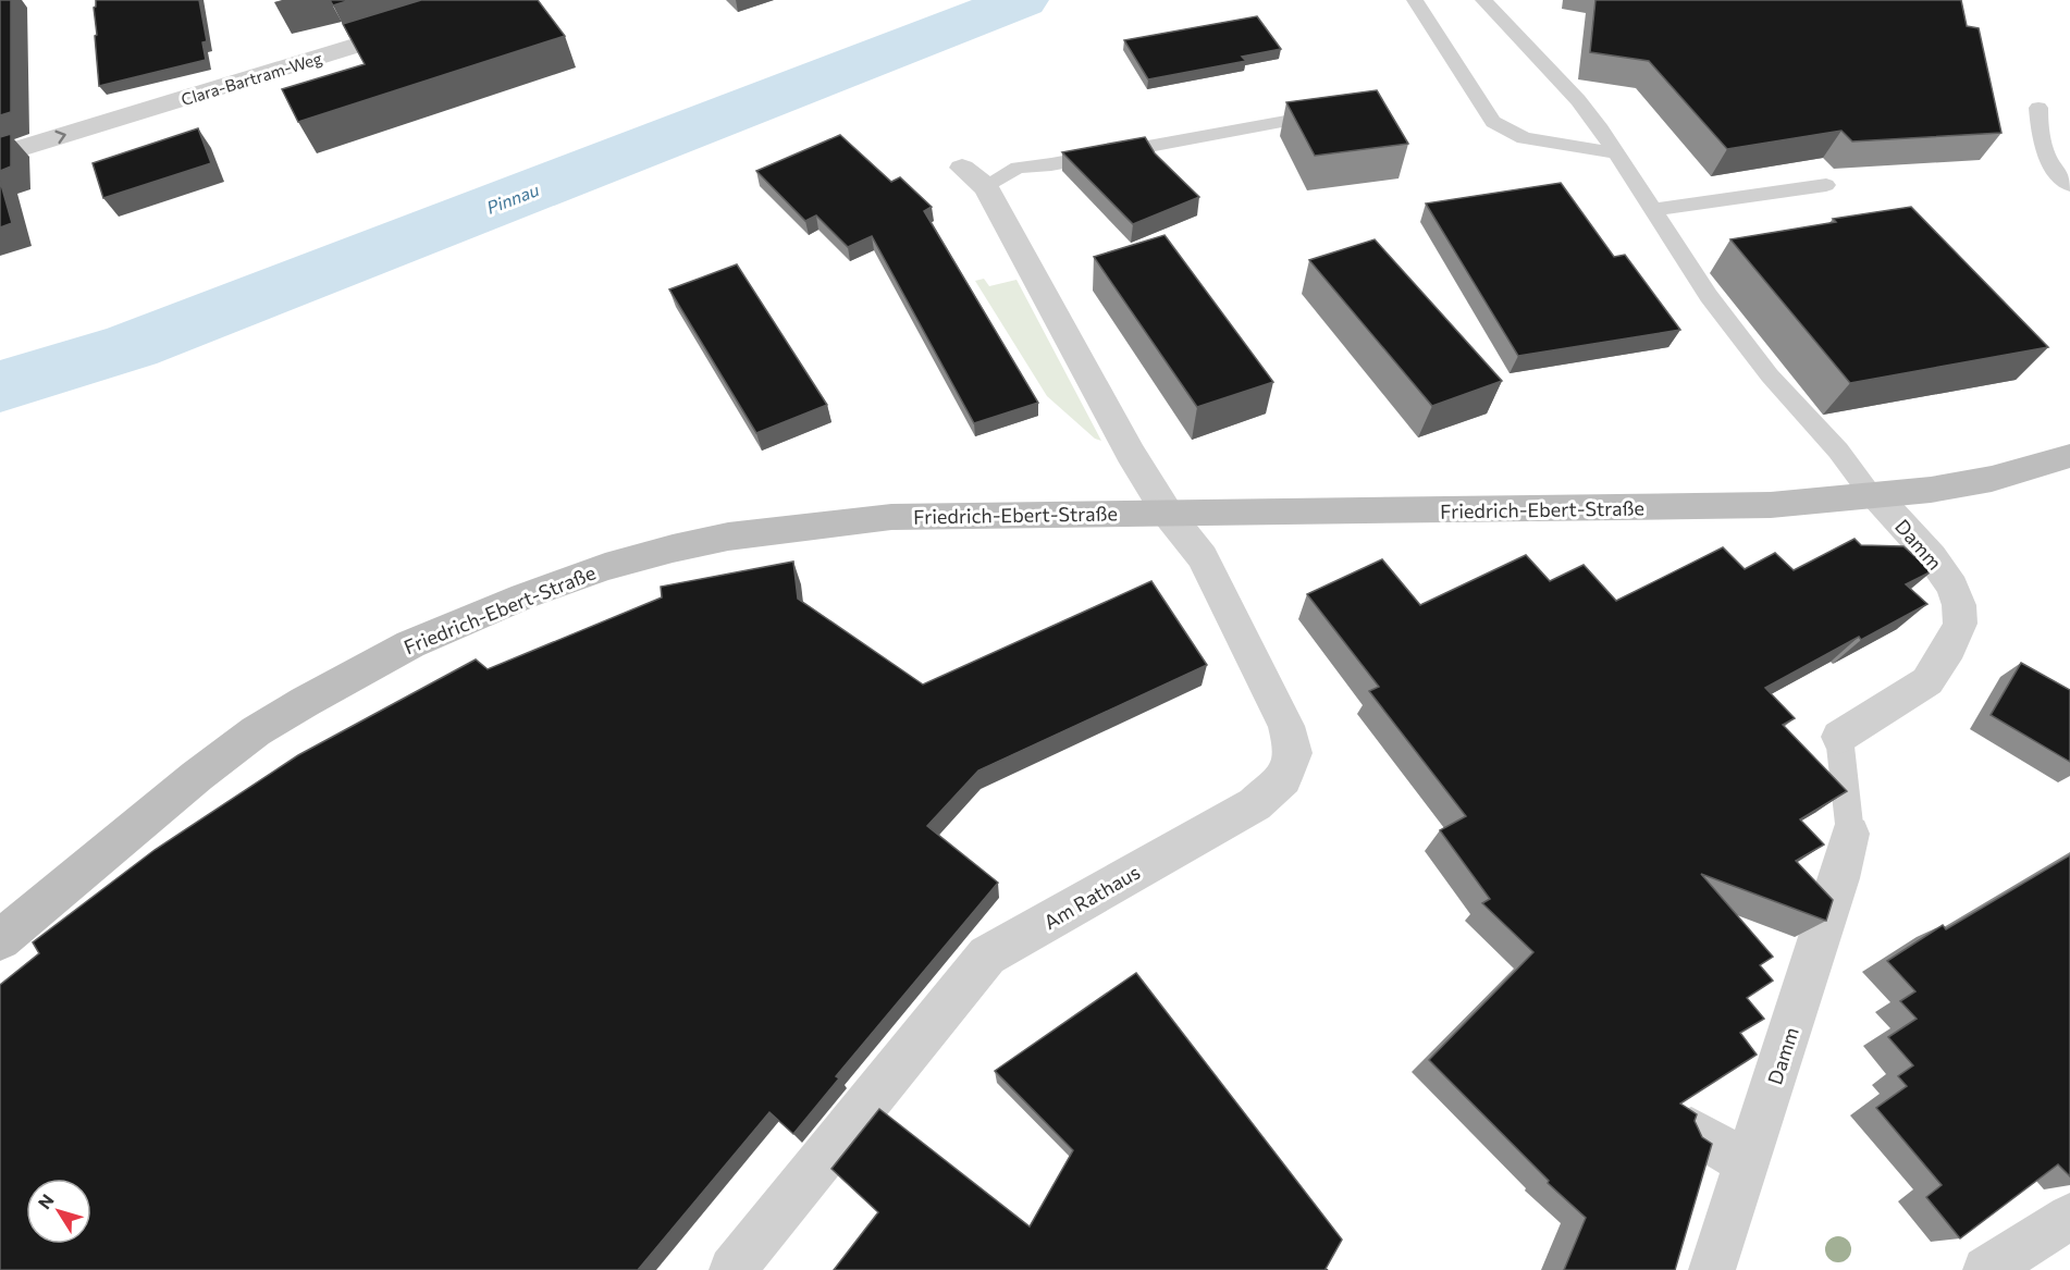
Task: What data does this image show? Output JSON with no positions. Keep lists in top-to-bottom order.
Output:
{
  "streets": {
    "main road": ["Friedrich-Ebert-Straße", "Damm"],
    "street": ["Clara-Bartram-Weg", "Am Rathaus"]
  },
  "crossings": [
    ["Friedrich-Ebert-Straße", "Damm"],
    ["Friedrich-Ebert-Straße", "Am Rathaus"]
  ],
  "one_way": ["Clara-Bartram-Weg"],
  "water": ["Pinnau"],
  "north": "top left"
}
